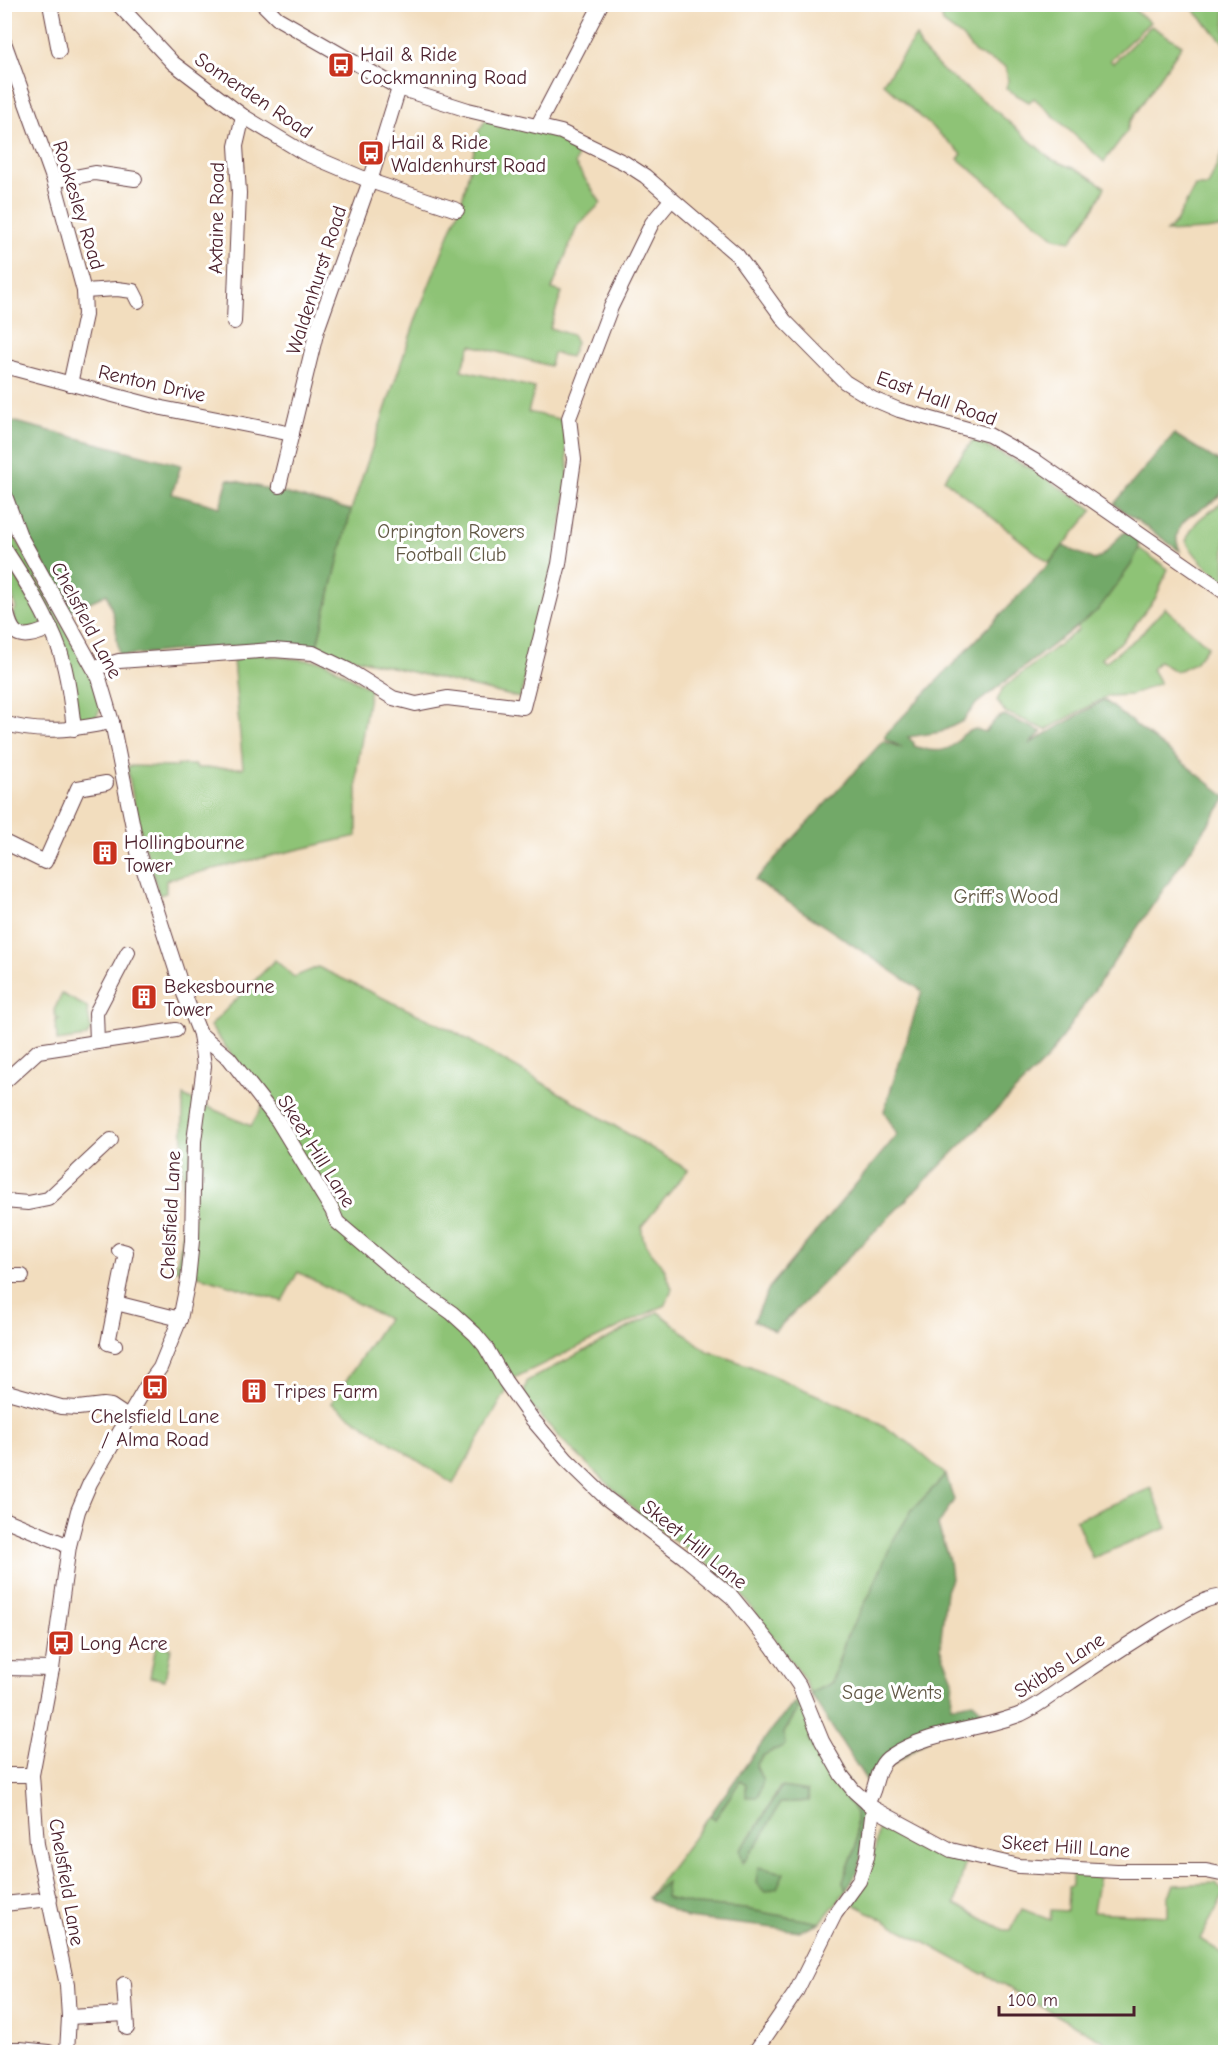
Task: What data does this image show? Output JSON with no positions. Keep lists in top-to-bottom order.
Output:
{
  "streets": {
    "street": [
      "Somerden Road",
      "Rookesley Road",
      "Axtaine Road",
      "Waldenhurst Road",
      "Renton Drive",
      "East Hall Road",
      "Chelsfield Lane",
      "Skeet Hill Lane",
      "Skibbs Lane"
    ]
  },
  "crossings": [
    ["Somerden Road", "Axtaine Road"],
    ["Somerden Road", "Waldenhurst Road"],
    ["Rookesley Road", "Renton Drive"],
    ["Waldenhurst Road", "Renton Drive"],
    ["Waldenhurst Road", "East Hall Road"],
    ["Chelsfield Lane", "Skeet Hill Lane"],
    ["Skeet Hill Lane", "Skibbs Lane"]
  ],
  "parks": ["Orpington Rovers Football Club", "Griff's Wood", "Sage Wents"],
  "places": {
    "bus stop": [
      "Hail & Ride Cockmanning Road",
      "Hail & Ride Waldenhurst Road",
      "Chelsfield Lane / Alma Road",
      "Long Acre"
    ],
    "building": ["Hollingbourne Tower", "Bekesbourne Tower", "Tripes Farm"]
  },
  "scale_bar": "100 m"
}
